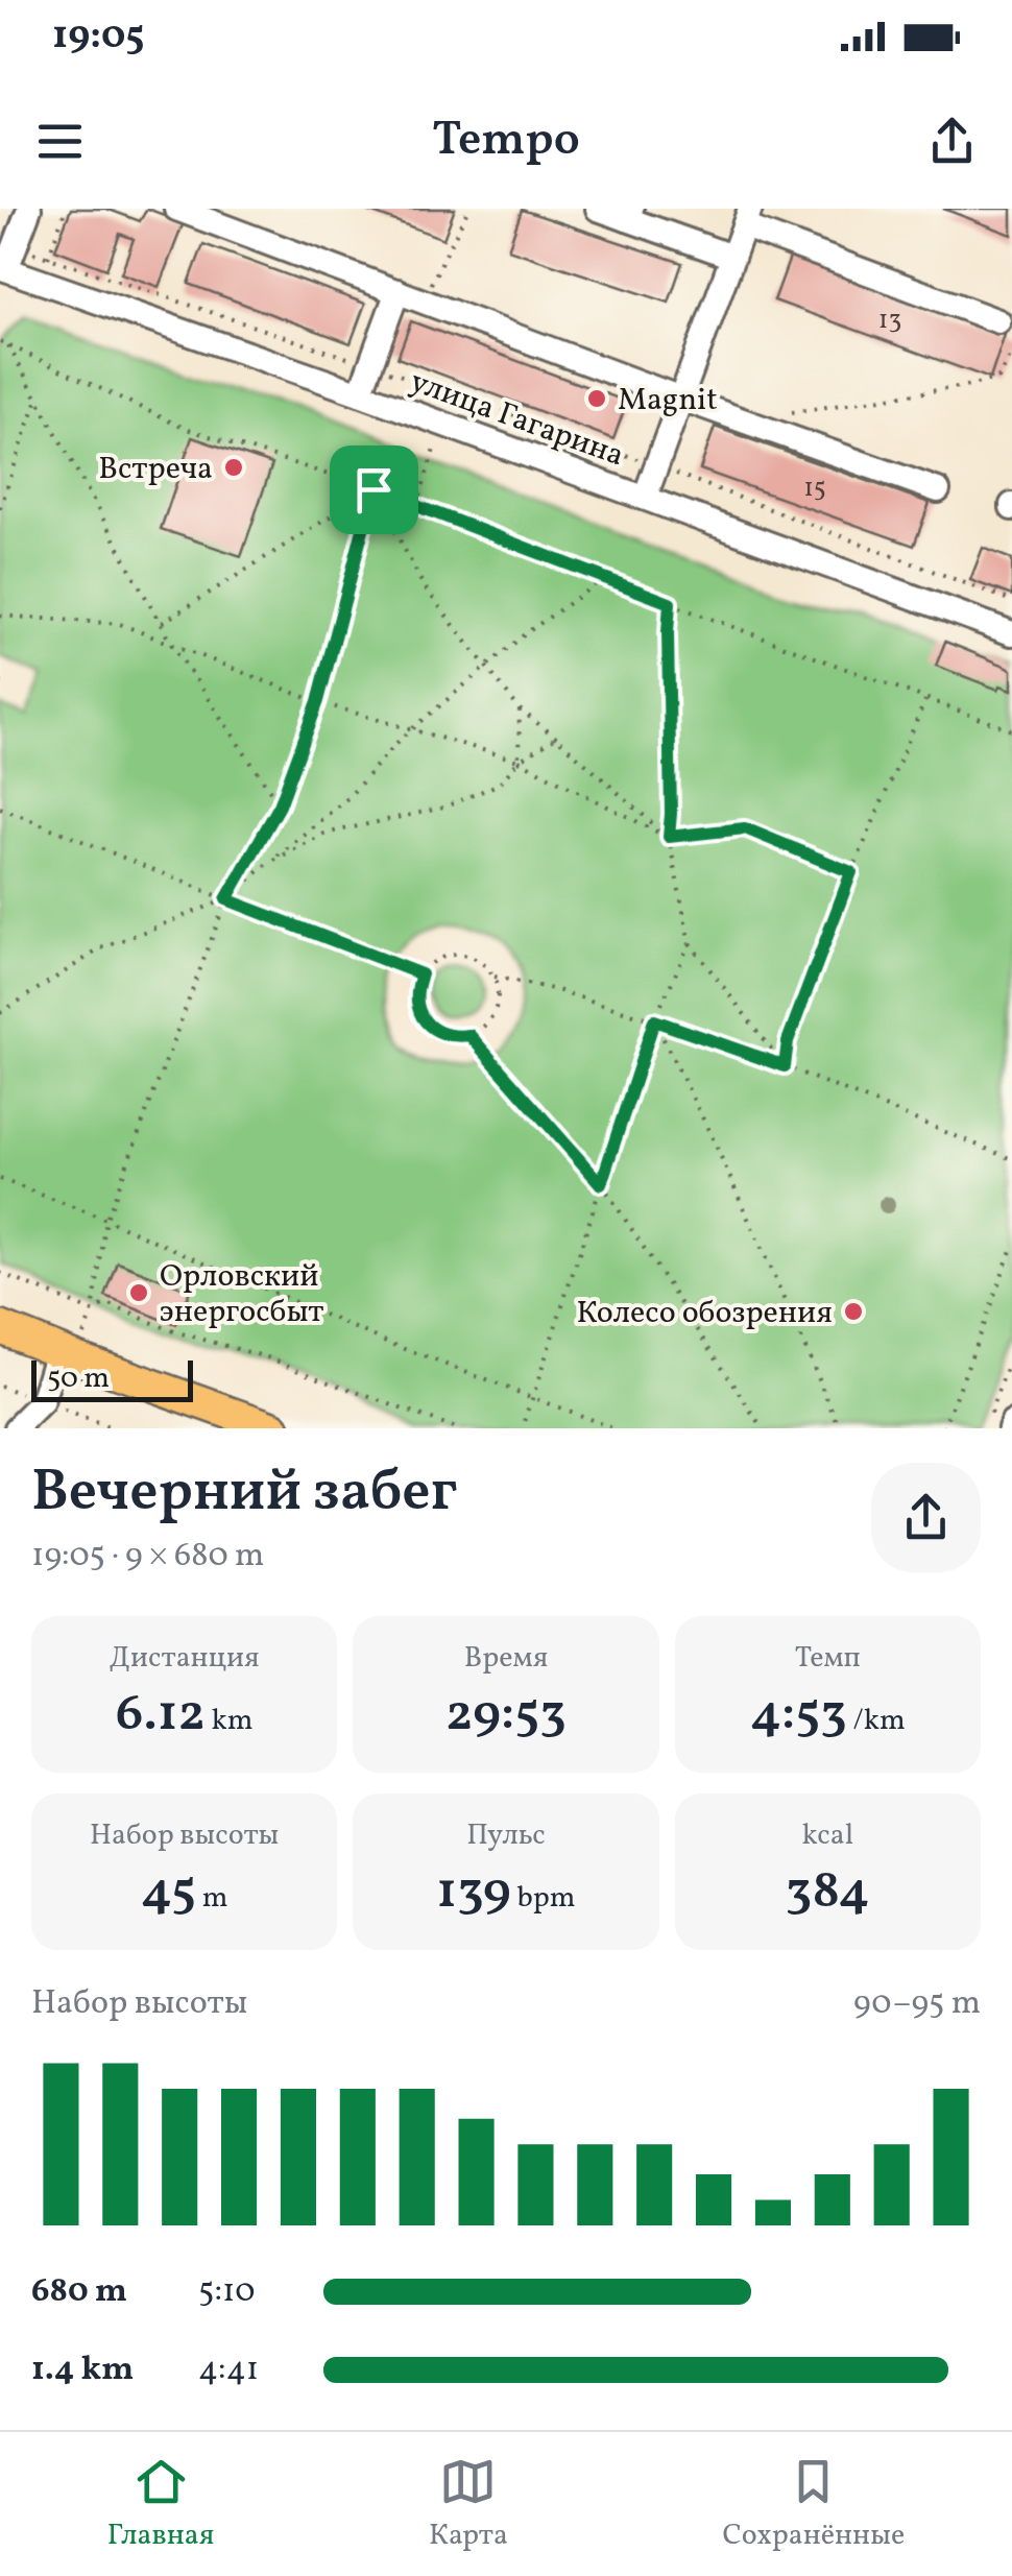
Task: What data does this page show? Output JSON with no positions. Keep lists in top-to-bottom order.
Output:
{
  "streets": {
    "street": ["улица Гагарина"]
  },
  "places": [
    "Magnit",
    "Встреча",
    "Орловский энергосбыт",
    "Колесо обозрения"
  ],
  "house_numbers": ["13", "15"],
  "scale_bar": "50 m",
  "page": {
    "status": "19:05",
    "header": "Tempo",
    "scale": "50 m",
    "heading": ["Вечерний забег", "19:05 · 9 × 680 m"],
    "stats": [
      ["Дистанция", "6.12 km"],
      ["Время", "29:53"],
      ["Темп", "4:53 /km"],
      ["Набор высоты", "45 m"],
      ["Пульс", "139 bpm"],
      ["kcal", "384"]
    ],
    "chart": ["Набор высоты", "90–95 m"],
    "list": [
      {
        "name": "680 m",
        "note": "5:10"
      },
      {
        "name": "1.4 km",
        "note": "4:41"
      }
    ],
    "tabs": ["Главная", "Карта", "Сохранённые"]
  }
}
